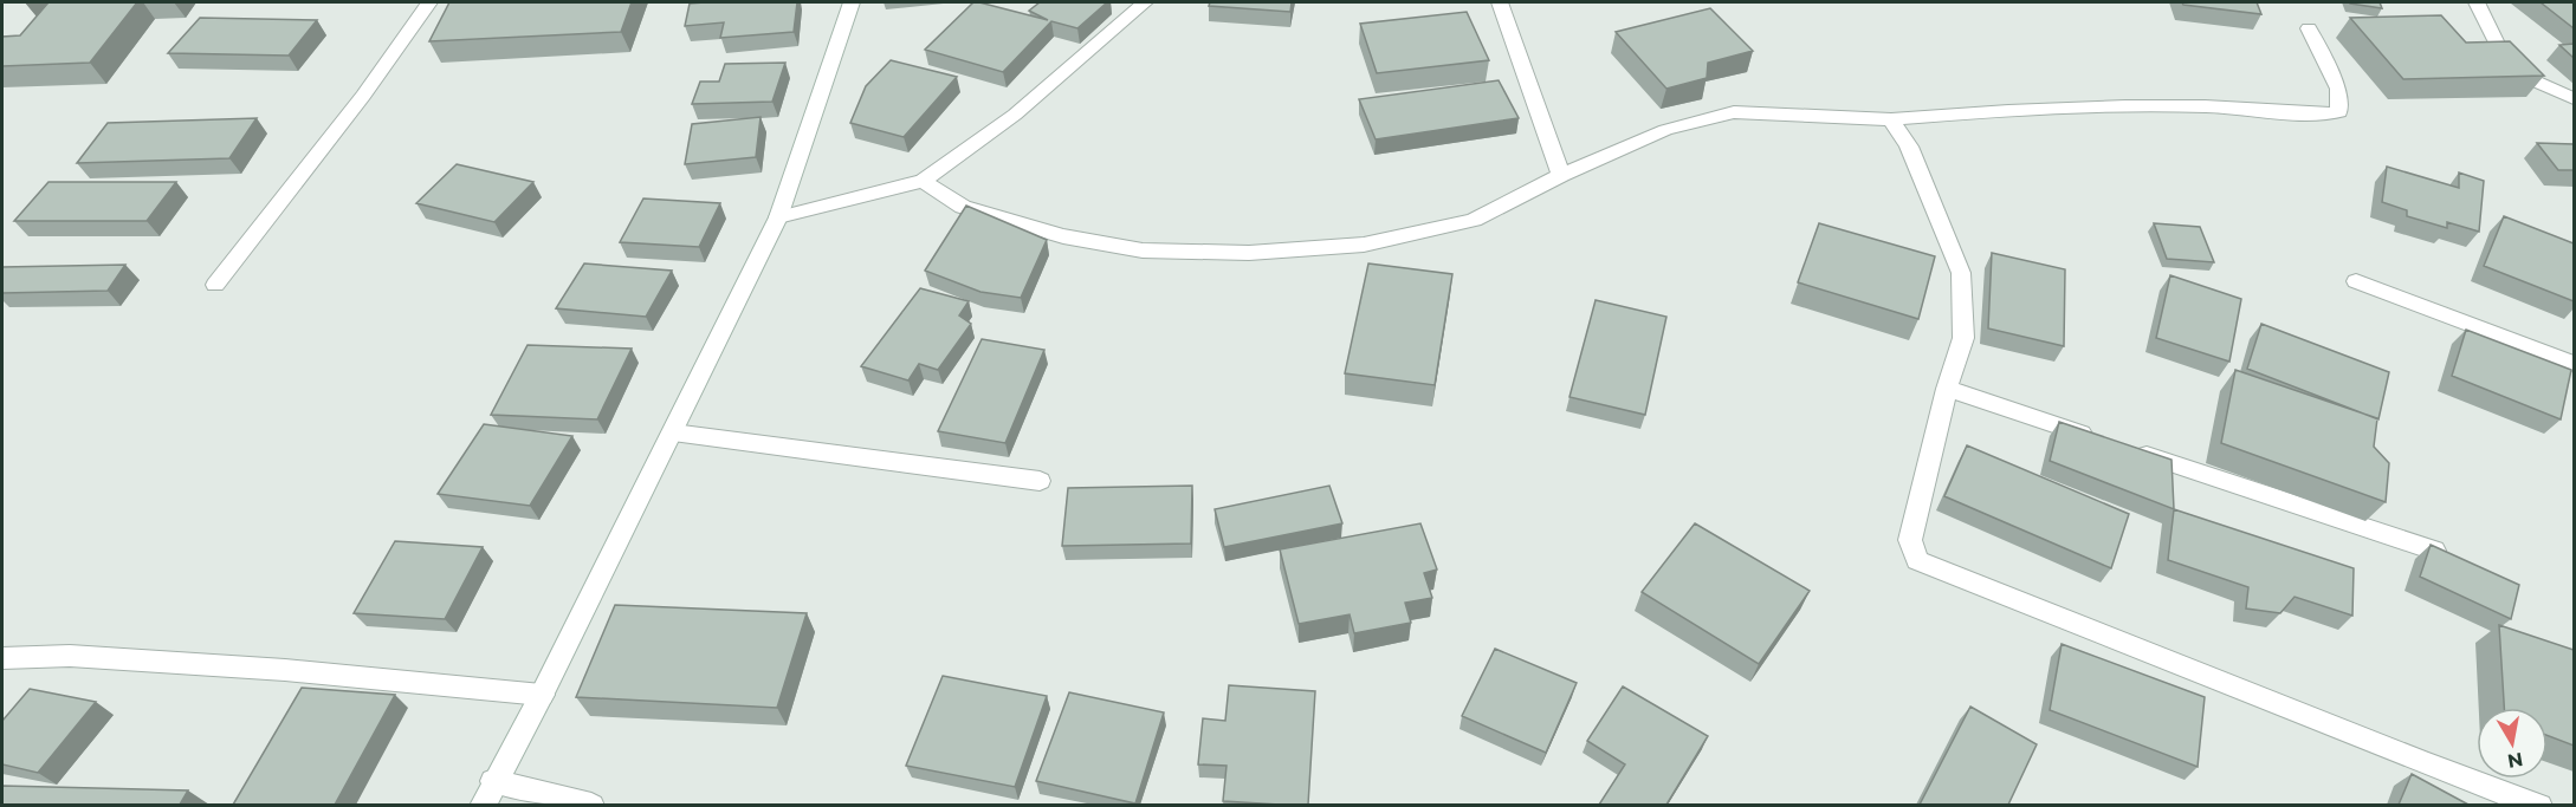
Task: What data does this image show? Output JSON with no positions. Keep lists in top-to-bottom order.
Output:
{
  "north": "bottom"
}
